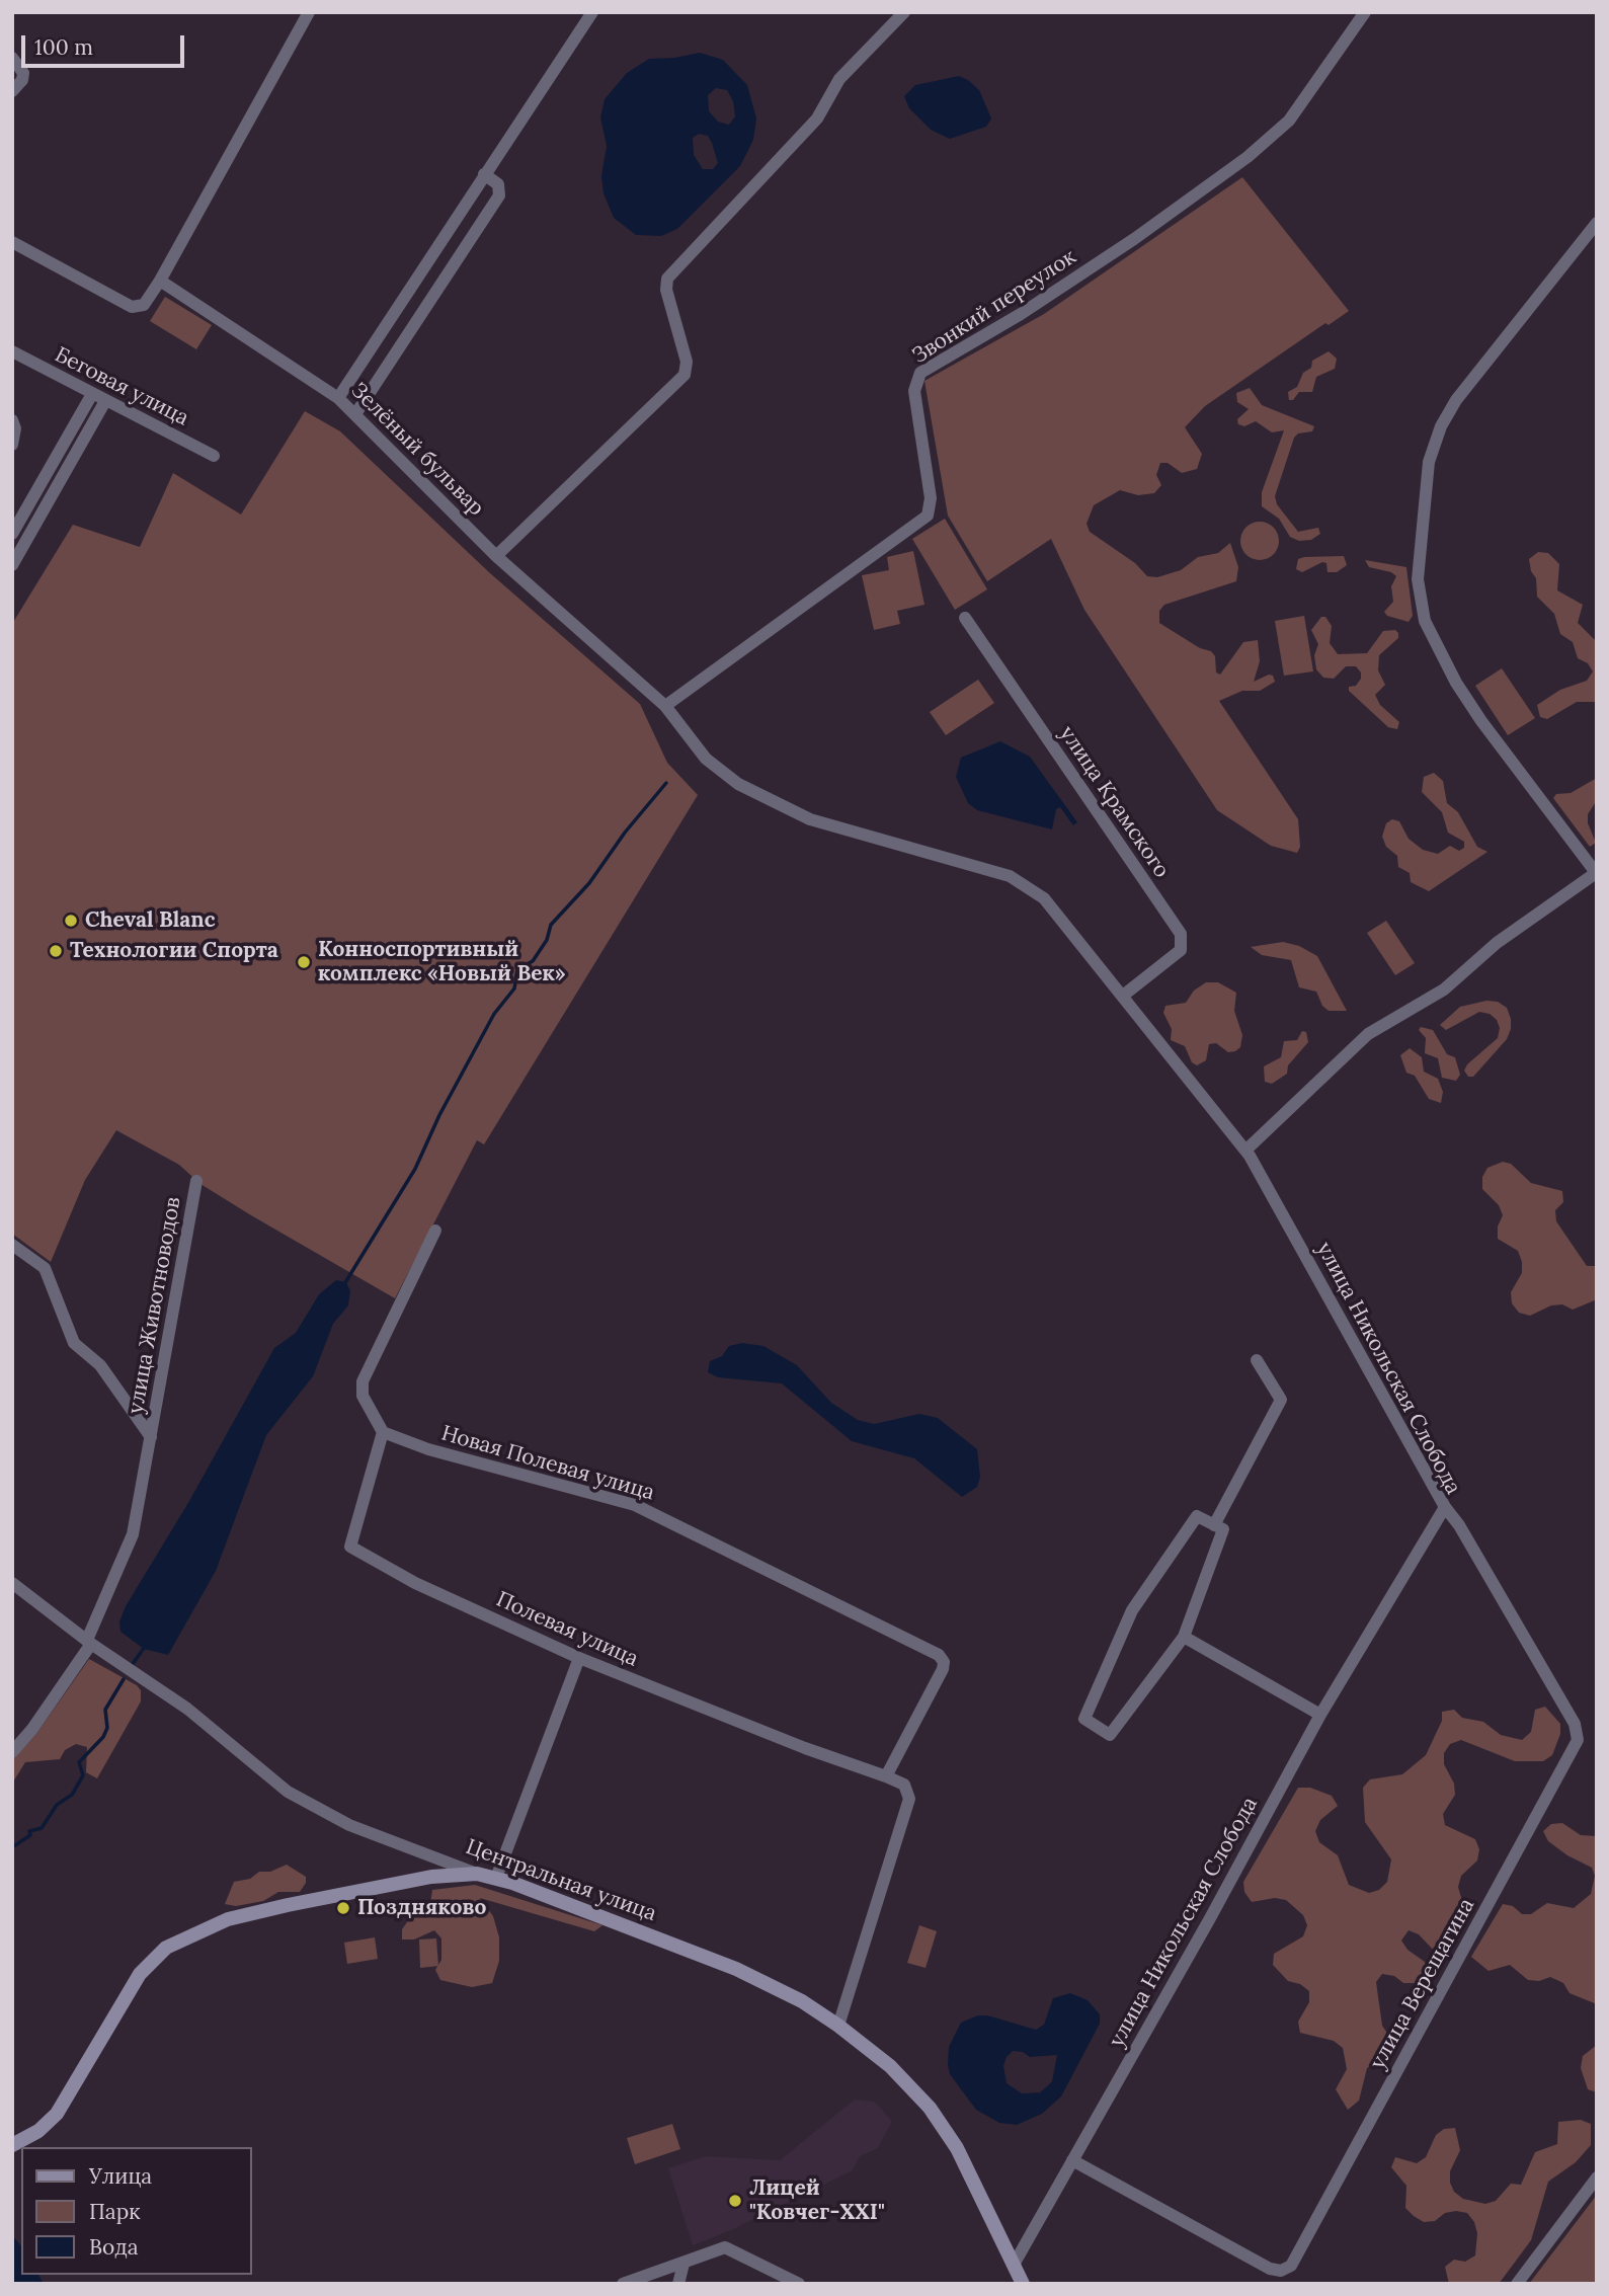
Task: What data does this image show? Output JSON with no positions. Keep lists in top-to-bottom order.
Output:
{
  "streets": {
    "street": [
      "Звонкий переулок",
      "Беговая улица",
      "Зелёный бульвар",
      "улица Крамского",
      "улица Животноводов",
      "улица Никольская Слобода",
      "Новая Полевая улица",
      "Полевая улица",
      "Центральная улица",
      "улица Верещагина"
    ]
  },
  "crossings": [
    ["Звонкий переулок", "Зелёный бульвар"],
    ["Звонкий переулок", "улица Никольская Слобода"],
    ["Зелёный бульвар", "улица Никольская Слобода"],
    ["улица Крамского", "улица Никольская Слобода"],
    ["улица Животноводов", "Центральная улица"],
    ["улица Никольская Слобода", "Центральная улица"],
    ["улица Никольская Слобода", "улица Верещагина"],
    ["Новая Полевая улица", "Полевая улица"]
  ],
  "places": [
    "Cheval Blanc",
    "Технологии Спорта",
    "Конноспортивный комплекс «Новый Век»",
    "Поздняково",
    "Лицей \"Ковчег-XXI\""
  ],
  "legend": ["Улица", "Парк", "Вода"],
  "scale_bar": "100 m"
}
